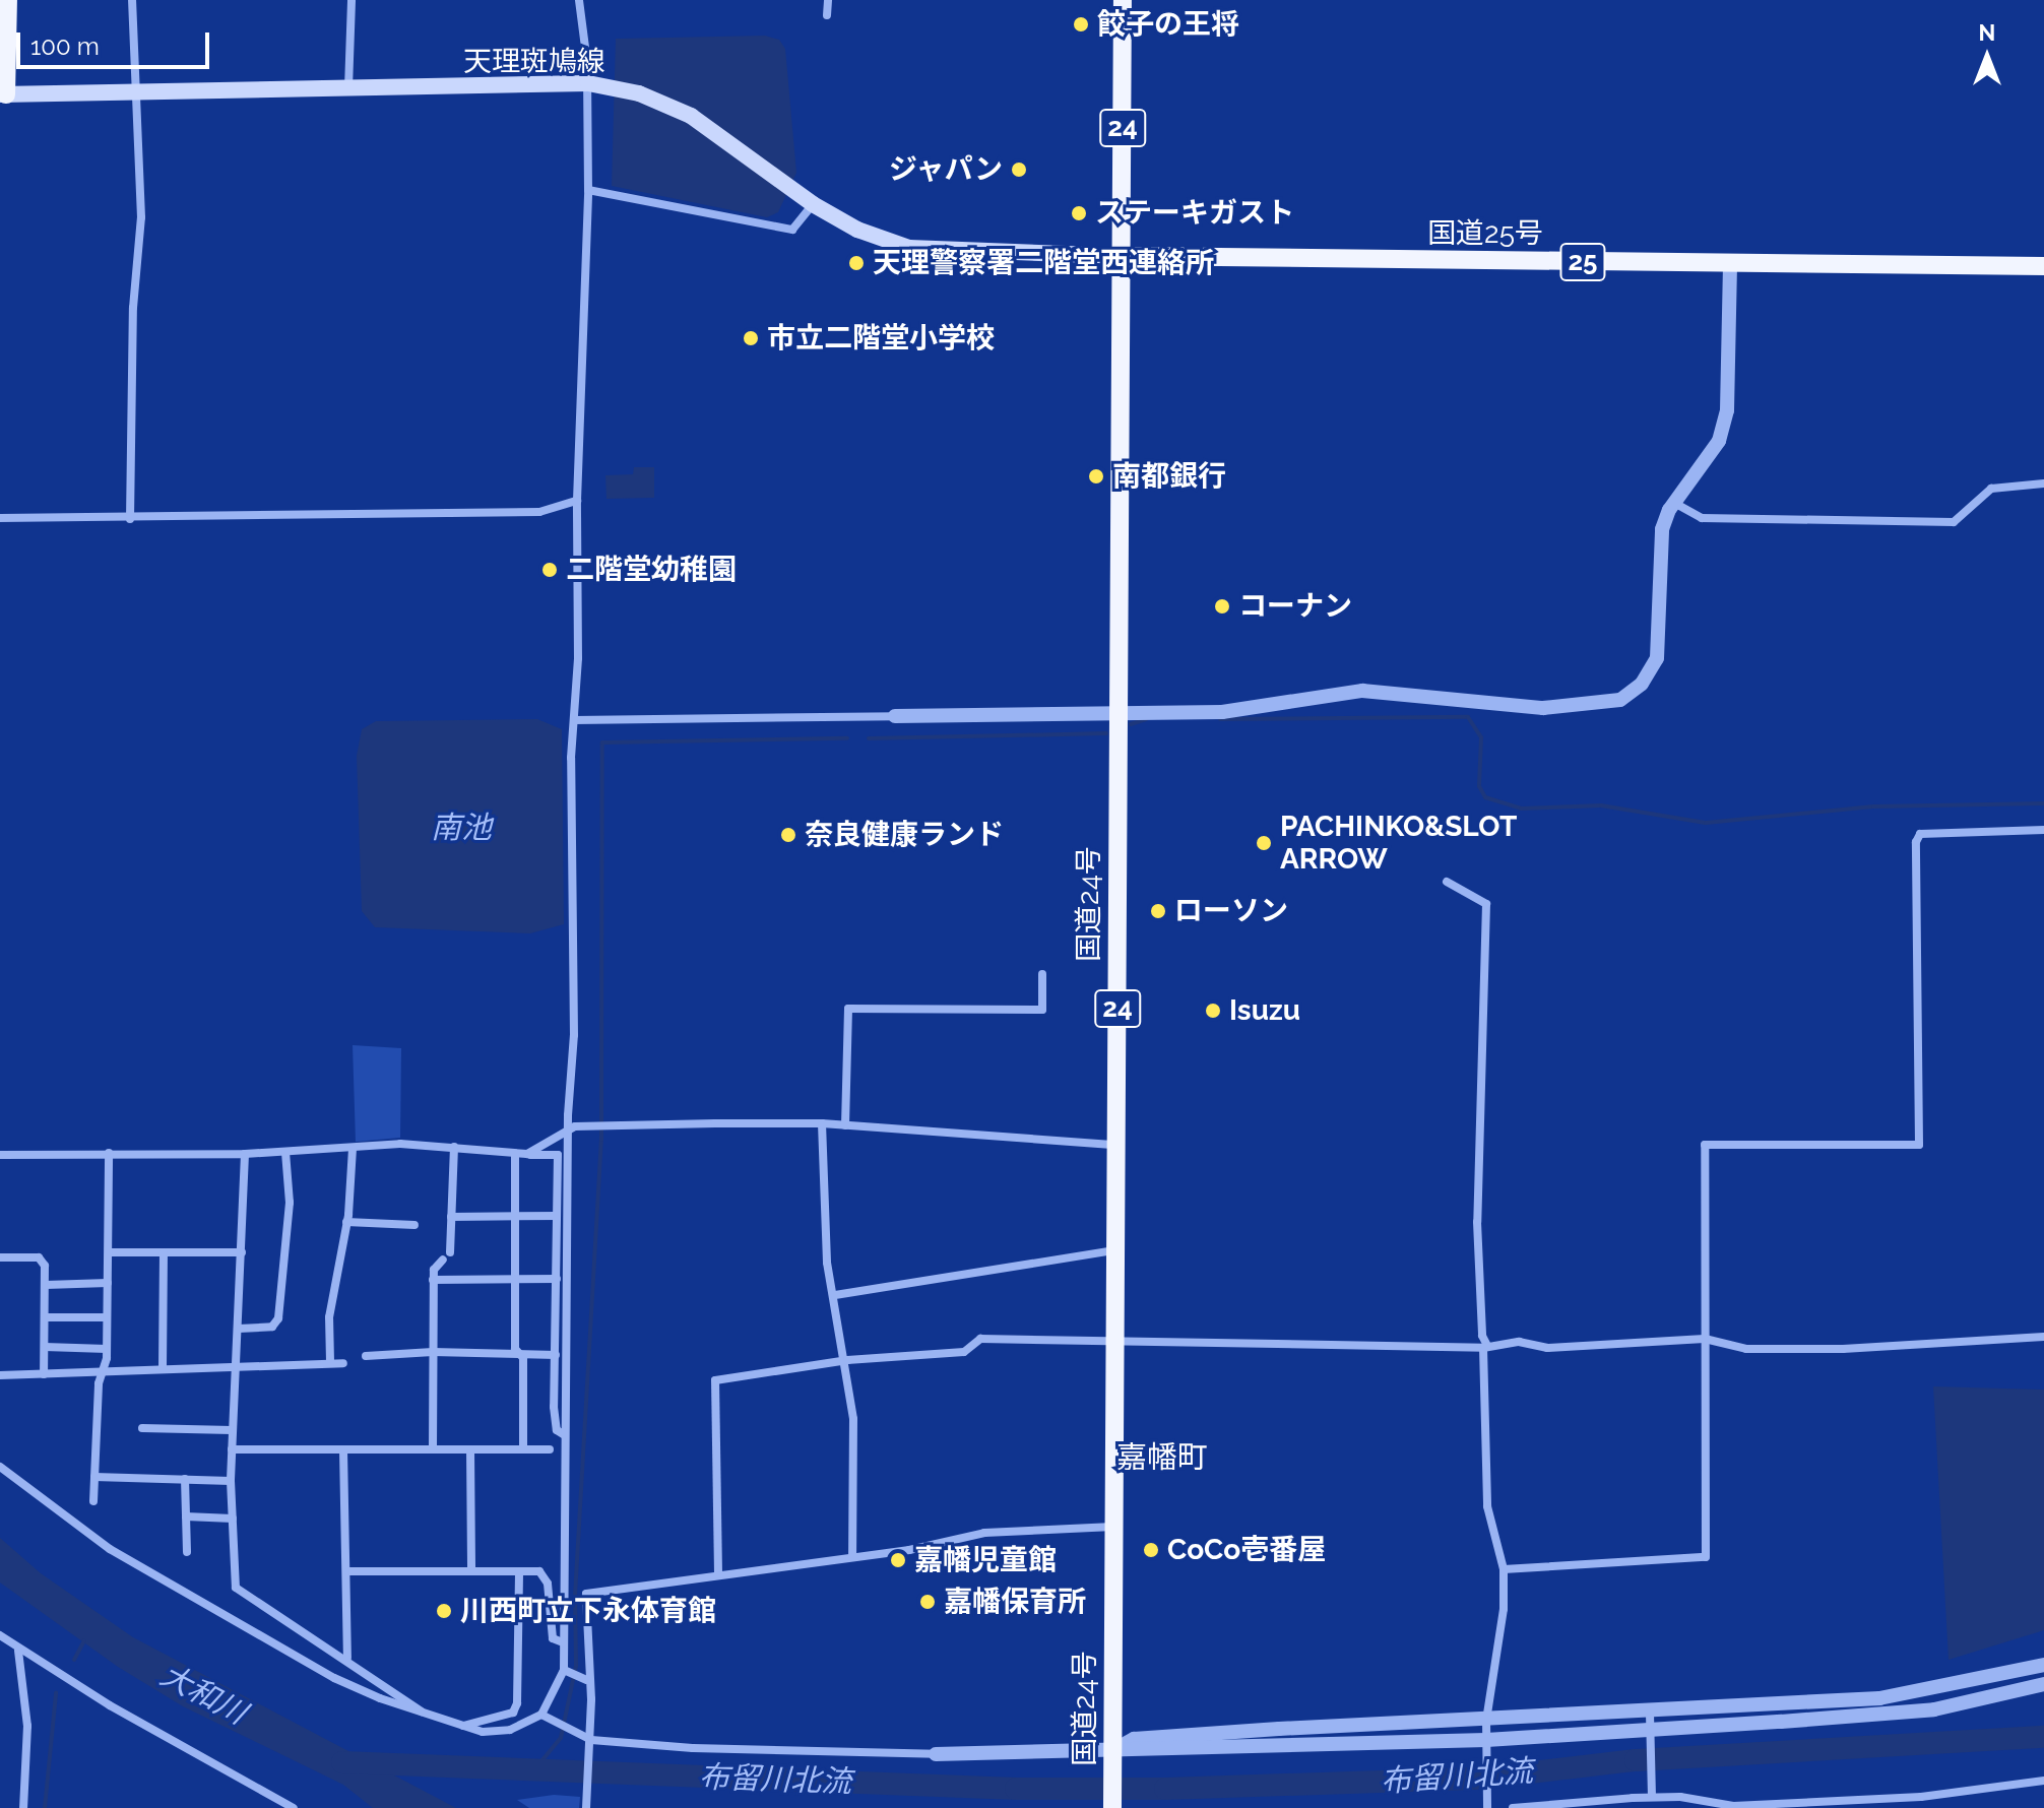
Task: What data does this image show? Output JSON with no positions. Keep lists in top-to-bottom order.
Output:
{
  "streets": {
    "highway": [
      "24",
      "国道25号",
      "25",
      "国道24号"
    ],
    "main road": ["天理斑鳩線"]
  },
  "crossings": [
    ["天理斑鳩線", "国道25号"],
    ["天理斑鳩線", "国道24号"],
    ["国道25号", "国道24号"]
  ],
  "districts": ["嘉幡町"],
  "water": ["南池", "大和川", "布留川北流"],
  "places": [
    "餃子の王将",
    "ジャパン",
    "ステーキガスト",
    "天理警察署二階堂西連絡所",
    "市立二階堂小学校",
    "南都銀行",
    "二階堂幼稚園",
    "コーナン",
    "奈良健康ランド",
    "PACHINKO&SLOT ARROW",
    "ローソン",
    "Isuzu",
    "CoCo壱番屋",
    "嘉幡児童館",
    "嘉幡保育所",
    "川西町立下永体育館"
  ],
  "scale_bar": "100 m",
  "north": "top"
}
